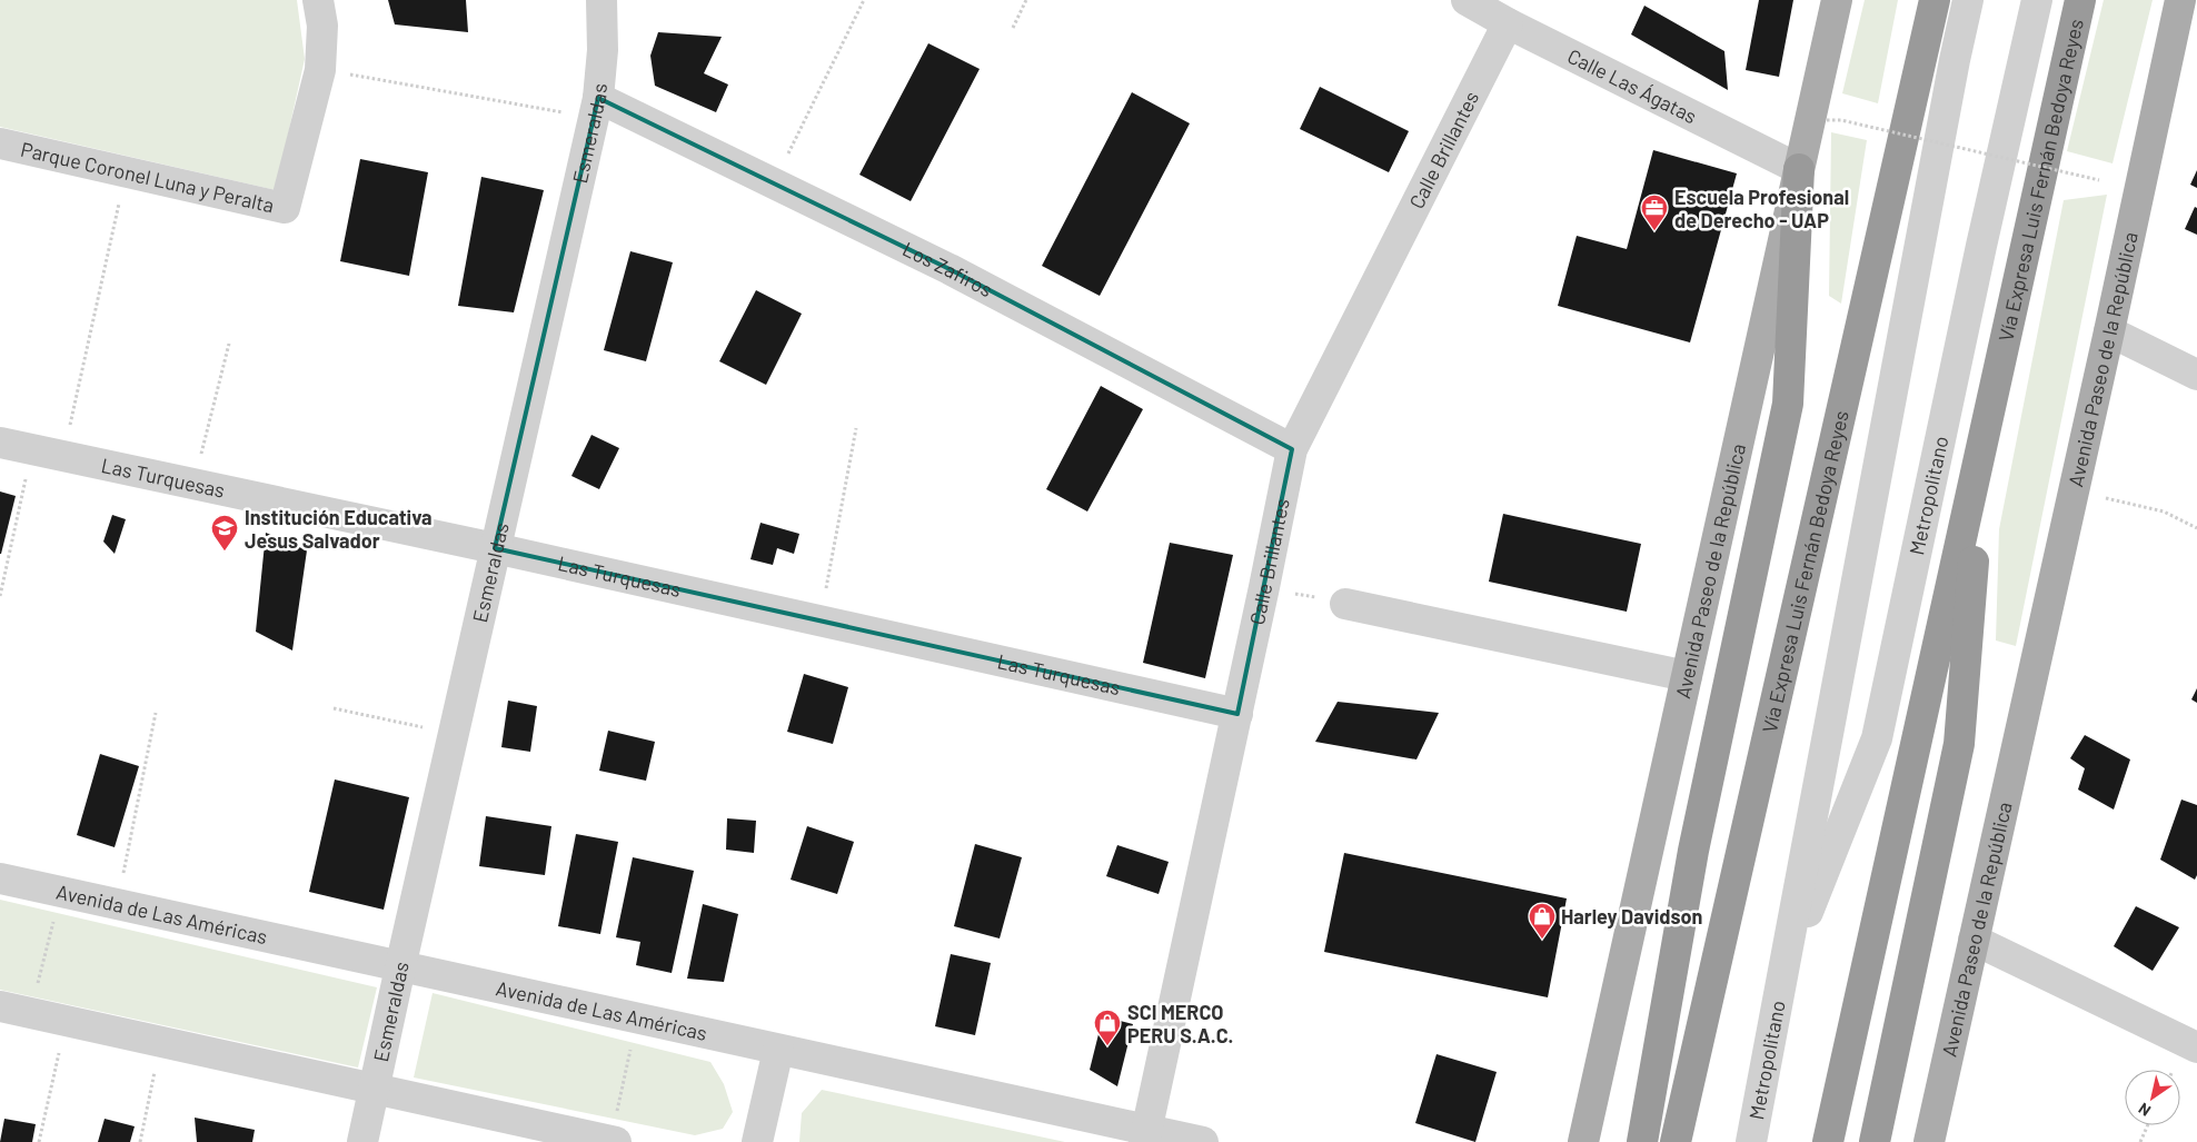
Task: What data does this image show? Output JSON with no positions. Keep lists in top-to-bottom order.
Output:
{
  "streets": {
    "highway": ["Vía Expresa Luis Fernán Bedoya Reyes"],
    "main road": ["Avenida Paseo de la República"],
    "street": [
      "Calle Las Ágatas",
      "Esmeraldas",
      "Calle Brillantes",
      "Parque Coronel Luna y Peralta",
      "Los Zafiros",
      "Las Turquesas",
      "Metropolitano",
      "Avenida de Las Américas"
    ]
  },
  "crossings": [
    ["Calle Las Ágatas", "Calle Brillantes"],
    ["Calle Las Ágatas", "Avenida Paseo de la República"],
    ["Esmeraldas", "Los Zafiros"],
    ["Esmeraldas", "Las Turquesas"],
    ["Esmeraldas", "Avenida de Las Américas"],
    ["Calle Brillantes", "Los Zafiros"],
    ["Calle Brillantes", "Las Turquesas"],
    ["Calle Brillantes", "Avenida de Las Américas"]
  ],
  "places": {
    "office": ["Escuela Profesional de Derecho - UAP"],
    "school or university": ["Institución Educativa Jesus Salvador"],
    "shop": ["Harley Davidson", "SCI MERCO PERU S.A.C."]
  },
  "north": "bottom left"
}
